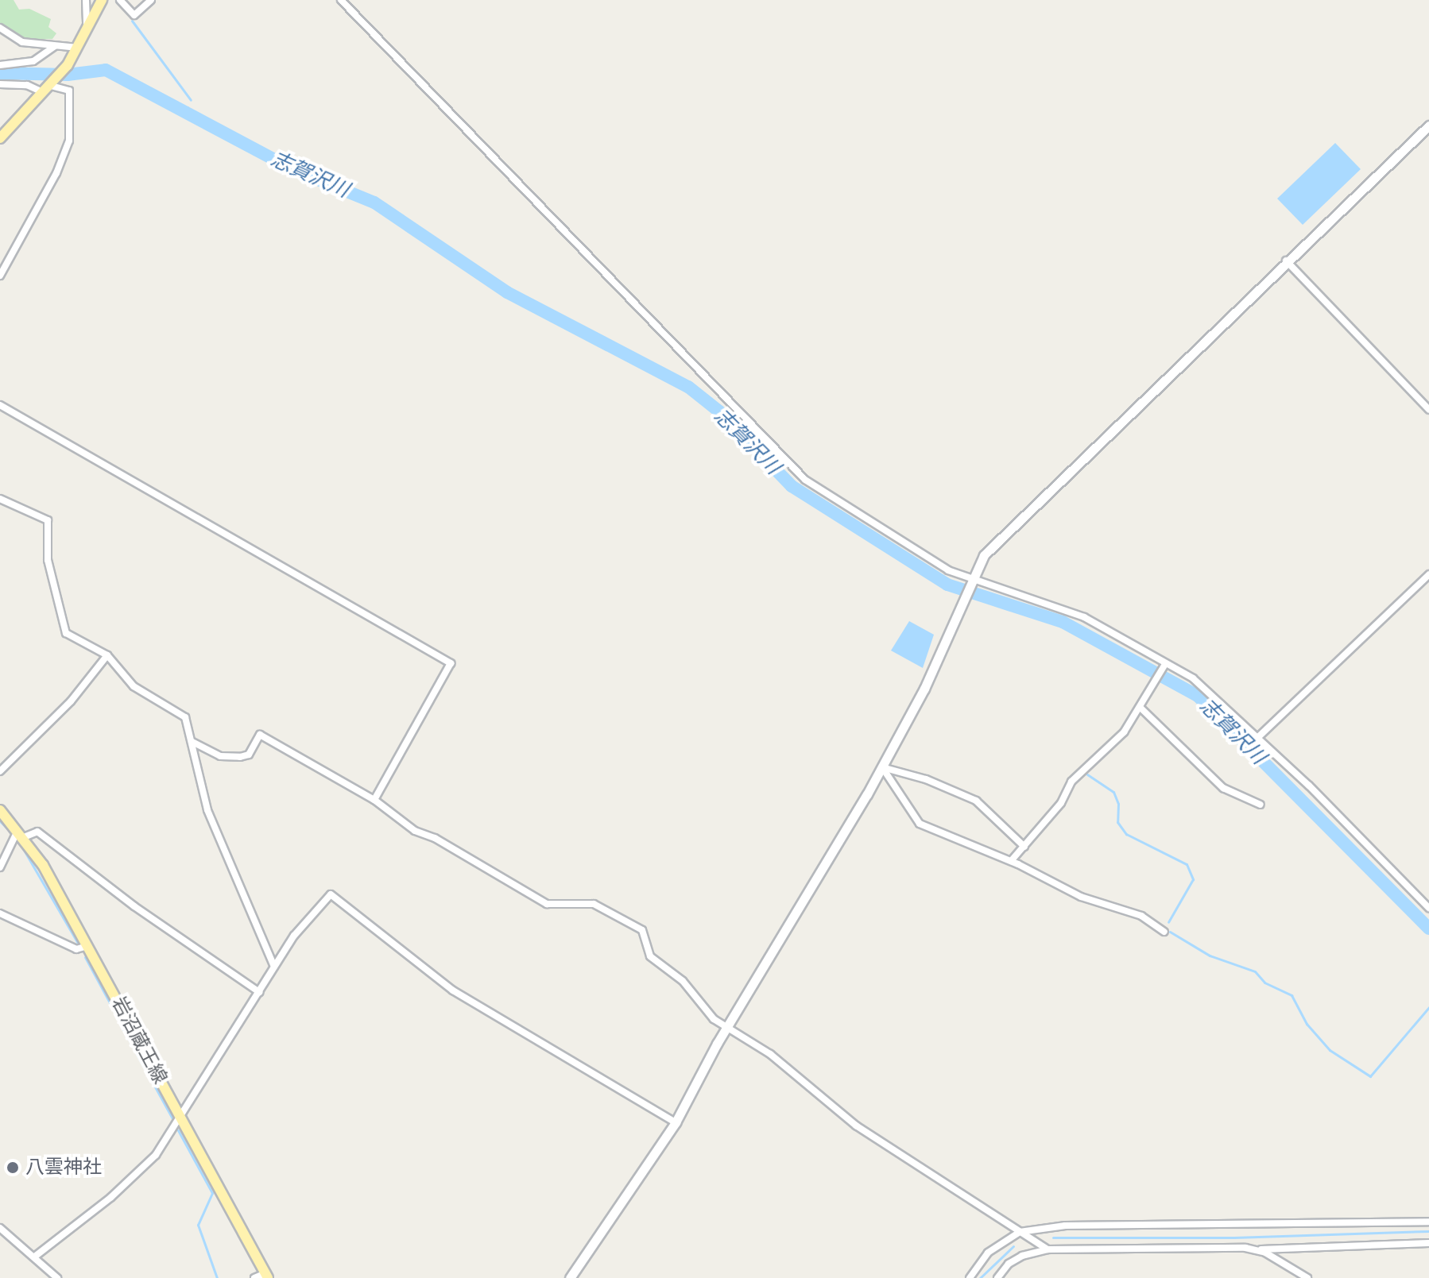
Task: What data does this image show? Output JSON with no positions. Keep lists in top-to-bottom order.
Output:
{
  "streets": {
    "main road": ["岩沼蔵王線"]
  },
  "water": ["志賀沢川"],
  "places": ["八雲神社"]
}
